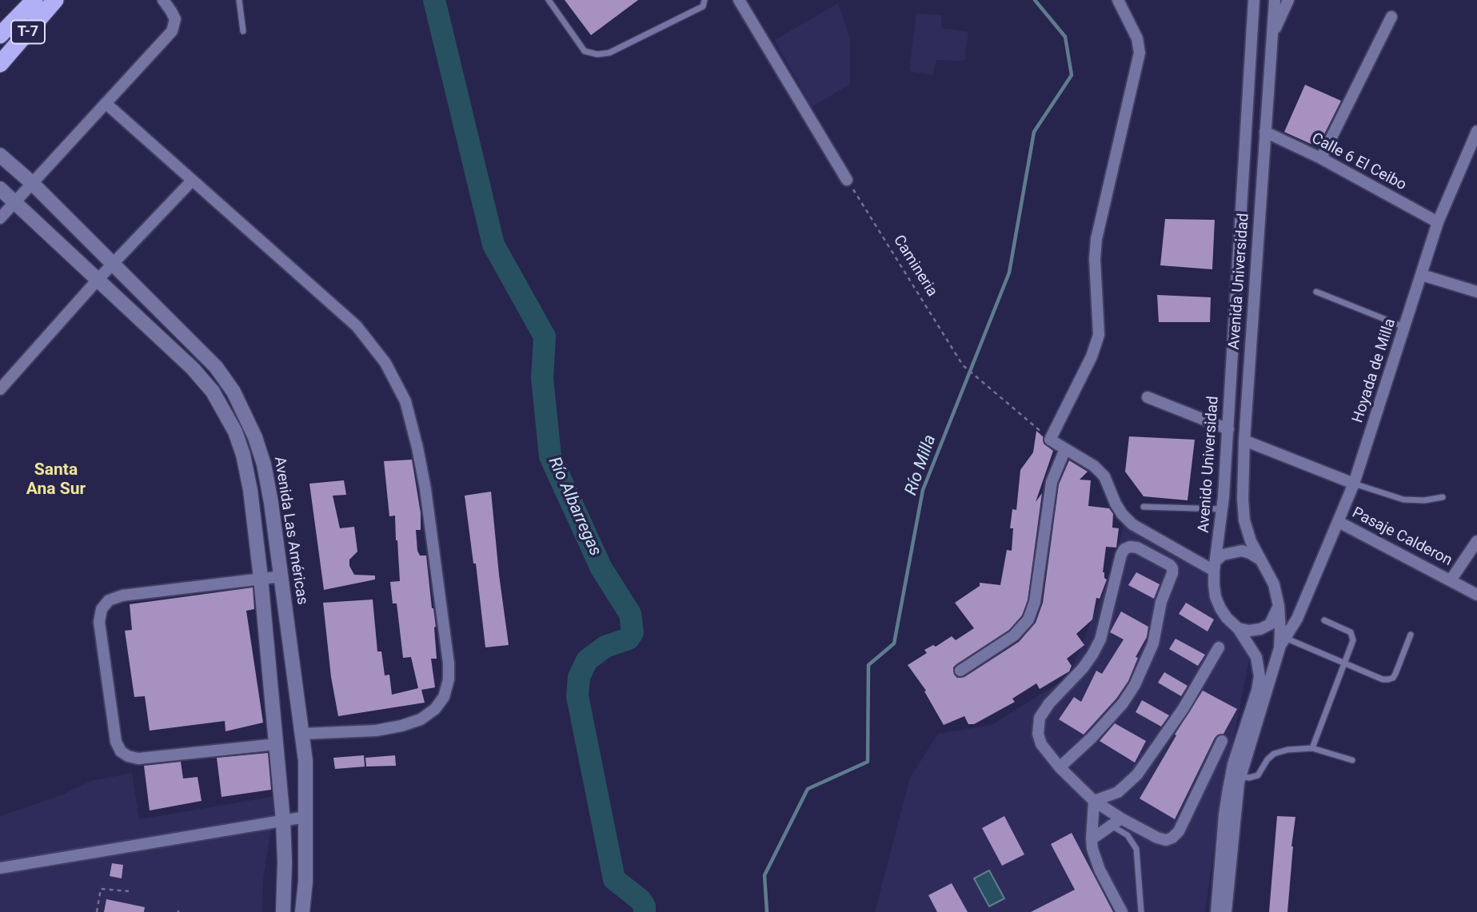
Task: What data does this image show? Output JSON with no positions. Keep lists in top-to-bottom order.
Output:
{
  "streets": {
    "highway": ["T-7"],
    "street": [
      "Calle 6 El Ceibo",
      "Avenida Universidad",
      "Hoyada de Milla",
      "Avenido Universidad",
      "Avenida Las Américas",
      "Pasaje Calderon"
    ],
    "path": ["Camineria"]
  },
  "crossings": [
    ["Calle 6 El Ceibo", "Avenida Universidad"],
    ["Calle 6 El Ceibo", "Hoyada de Milla"],
    ["Avenida Universidad", "Avenido Universidad"],
    ["Hoyada de Milla", "Pasaje Calderon"]
  ],
  "districts": ["Santa Ana Sur"],
  "water": ["Río Milla", "Río Albarregas"]
}
